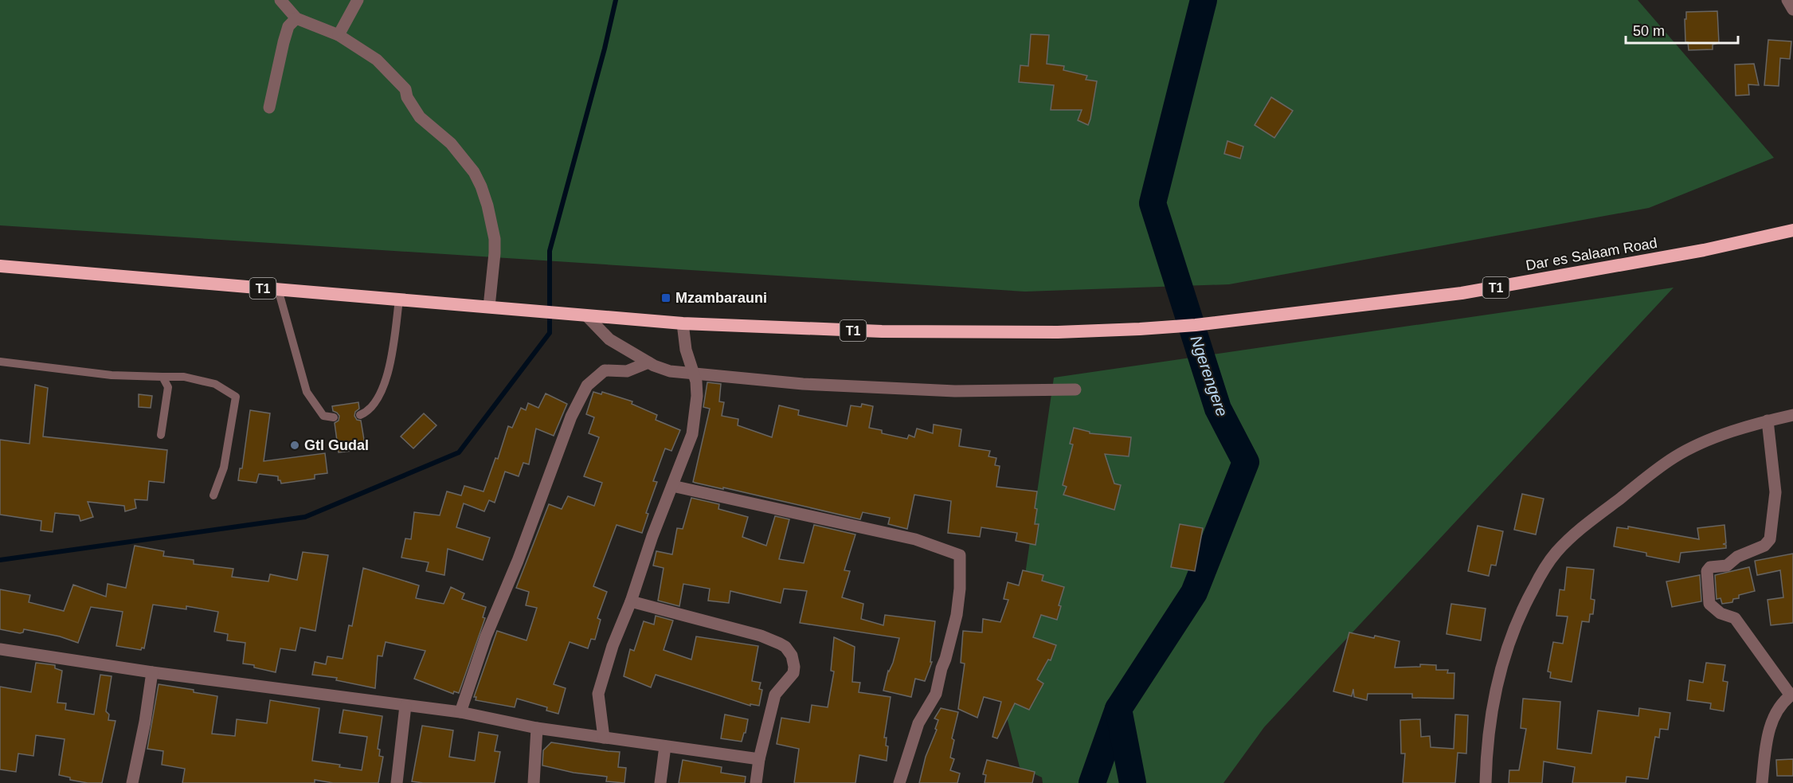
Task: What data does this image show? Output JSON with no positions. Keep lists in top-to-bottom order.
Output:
{
  "streets": {
    "highway": ["Dar es Salaam Road", "T1"]
  },
  "crossings": [
    ["Dar es Salaam Road", "T1"]
  ],
  "water": ["Ngerengere"],
  "places": {
    "transit": ["Mzambarauni"],
    "other": ["Gtl Gudal"]
  },
  "scale_bar": "50 m"
}
